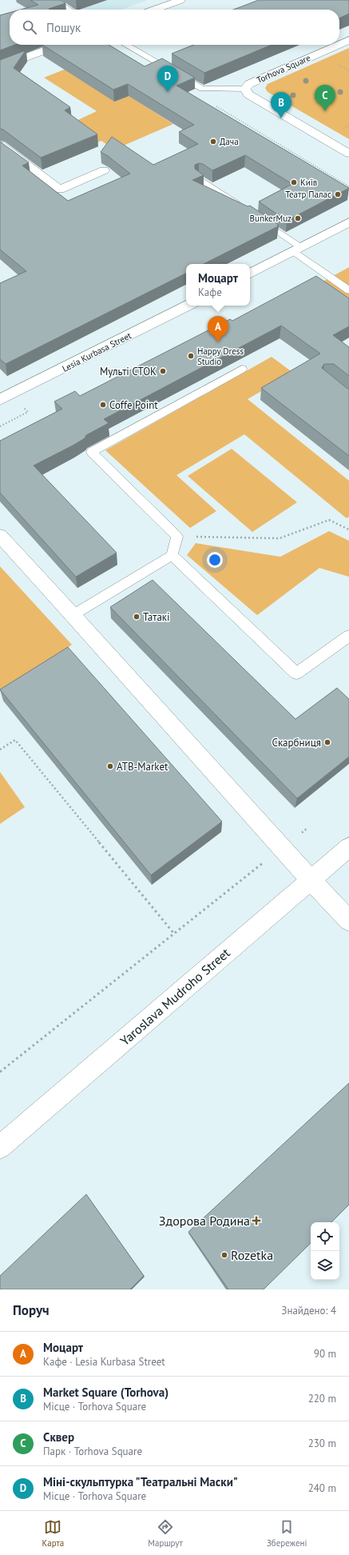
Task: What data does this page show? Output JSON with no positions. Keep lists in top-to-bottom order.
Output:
{
  "streets": {
    "street": ["Torhova Square", "Lesia Kurbasa Street", "Yaroslava Mudroho Street"]
  },
  "places": {
    "other": [
      "Дача",
      "Київ",
      "Театр Палас",
      "BunkerMuz",
      "Happy Dress Studio",
      "Мульті СТОК",
      "Coffe Point",
      "Татакі",
      "Скарбниця",
      "ATB-Market",
      "Rozetka"
    ],
    "health": ["Здорова Родина"]
  },
  "page": {
    "search": "Пошук",
    "pins": [
      "D",
      "C",
      "B",
      "A"
    ],
    "popup": ["Моцарт", "Кафе"],
    "heading": ["Поруч", "Знайдено: 4"],
    "list": [
      {
        "mark": "A",
        "name": "Моцарт",
        "note": "Кафе · Lesia Kurbasa Street",
        "value": "90 m"
      },
      {
        "mark": "B",
        "name": "Market Square (Torhova)",
        "note": "Місце · Torhova Square",
        "value": "220 m"
      },
      {
        "mark": "C",
        "name": "Сквер",
        "note": "Парк · Torhova Square",
        "value": "230 m"
      },
      {
        "mark": "D",
        "name": "Міні-скульптурка \"Театральні Маски\"",
        "note": "Місце · Torhova Square",
        "value": "240 m"
      }
    ],
    "nav": ["Карта", "Маршрут", "Збережені"]
  }
}
